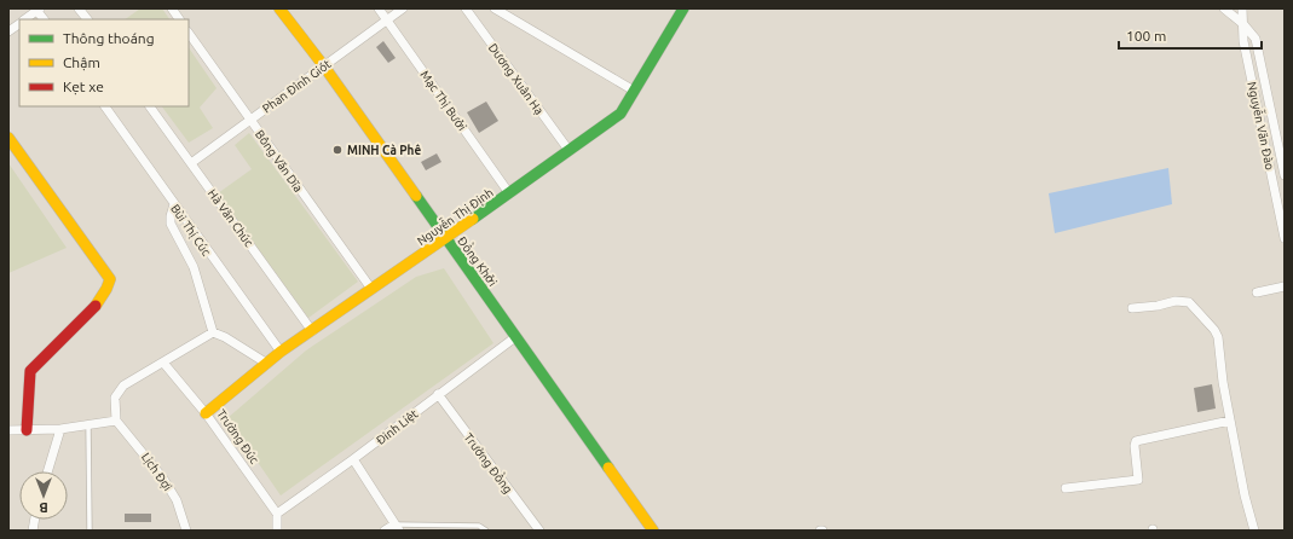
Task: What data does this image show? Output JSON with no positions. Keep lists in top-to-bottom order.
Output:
{
  "streets": {
    "street": [
      "Dương Xuân Hạ",
      "Phan Đình Giót",
      "Mạc Thị Bưởi",
      "Nguyễn Văn Đào",
      "Bông Văn Dĩa",
      "Nguyễn Thị Định",
      "Hà Văn Chúc",
      "Bùi Thị Cúc",
      "Đồng Khởi",
      "Đinh Liệt",
      "Trường Đúc",
      "Trường Đồng",
      "Lịch Đợi"
    ]
  },
  "crossings": [
    ["Dương Xuân Hạ", "Nguyễn Thị Định"],
    ["Phan Đình Giót", "Mạc Thị Bưởi"],
    ["Phan Đình Giót", "Bông Văn Dĩa"],
    ["Phan Đình Giót", "Hà Văn Chúc"],
    ["Phan Đình Giót", "Đồng Khởi"],
    ["Mạc Thị Bưởi", "Nguyễn Thị Định"],
    ["Bông Văn Dĩa", "Nguyễn Thị Định"],
    ["Nguyễn Thị Định", "Hà Văn Chúc"],
    ["Nguyễn Thị Định", "Bùi Thị Cúc"],
    ["Nguyễn Thị Định", "Đồng Khởi"],
    ["Nguyễn Thị Định", "Trường Đúc"],
    ["Đồng Khởi", "Đinh Liệt"],
    ["Đinh Liệt", "Trường Đúc"],
    ["Đinh Liệt", "Trường Đồng"]
  ],
  "places": ["MINH Cà Phê"],
  "legend": ["Thông thoáng", "Chậm", "Kẹt xe"],
  "scale_bar": "100 m",
  "north": "bottom"
}
